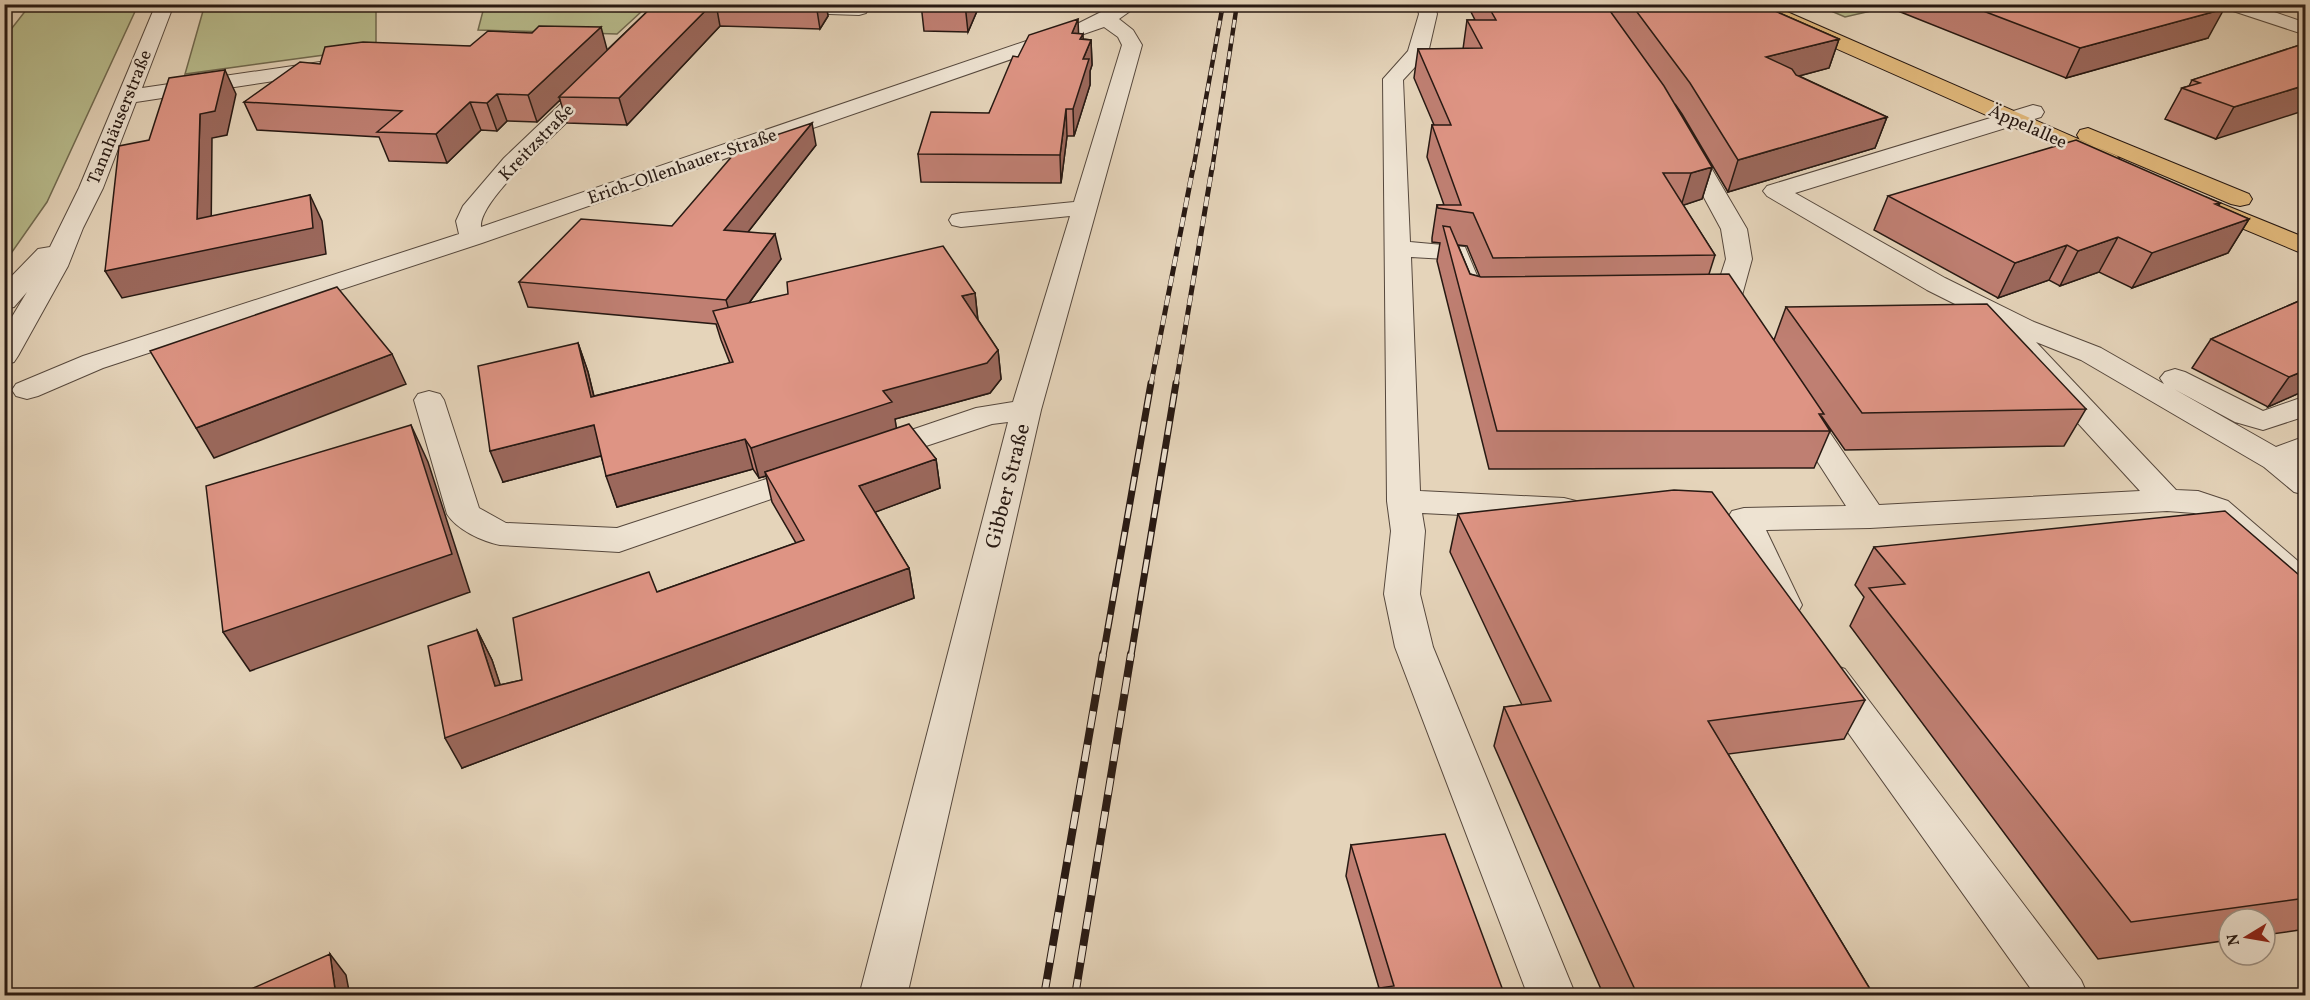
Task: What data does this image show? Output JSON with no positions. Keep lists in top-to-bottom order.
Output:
{
  "streets": {
    "main road": ["Äppelallee"],
    "street": [
      "Tannhäuserstraße",
      "Kreitzstraße",
      "Erich-Ollenhauer-Straße",
      "Gibber Straße"
    ]
  },
  "crossings": [
    ["Kreitzstraße", "Erich-Ollenhauer-Straße"],
    ["Erich-Ollenhauer-Straße", "Gibber Straße"]
  ],
  "north": "left"
}
